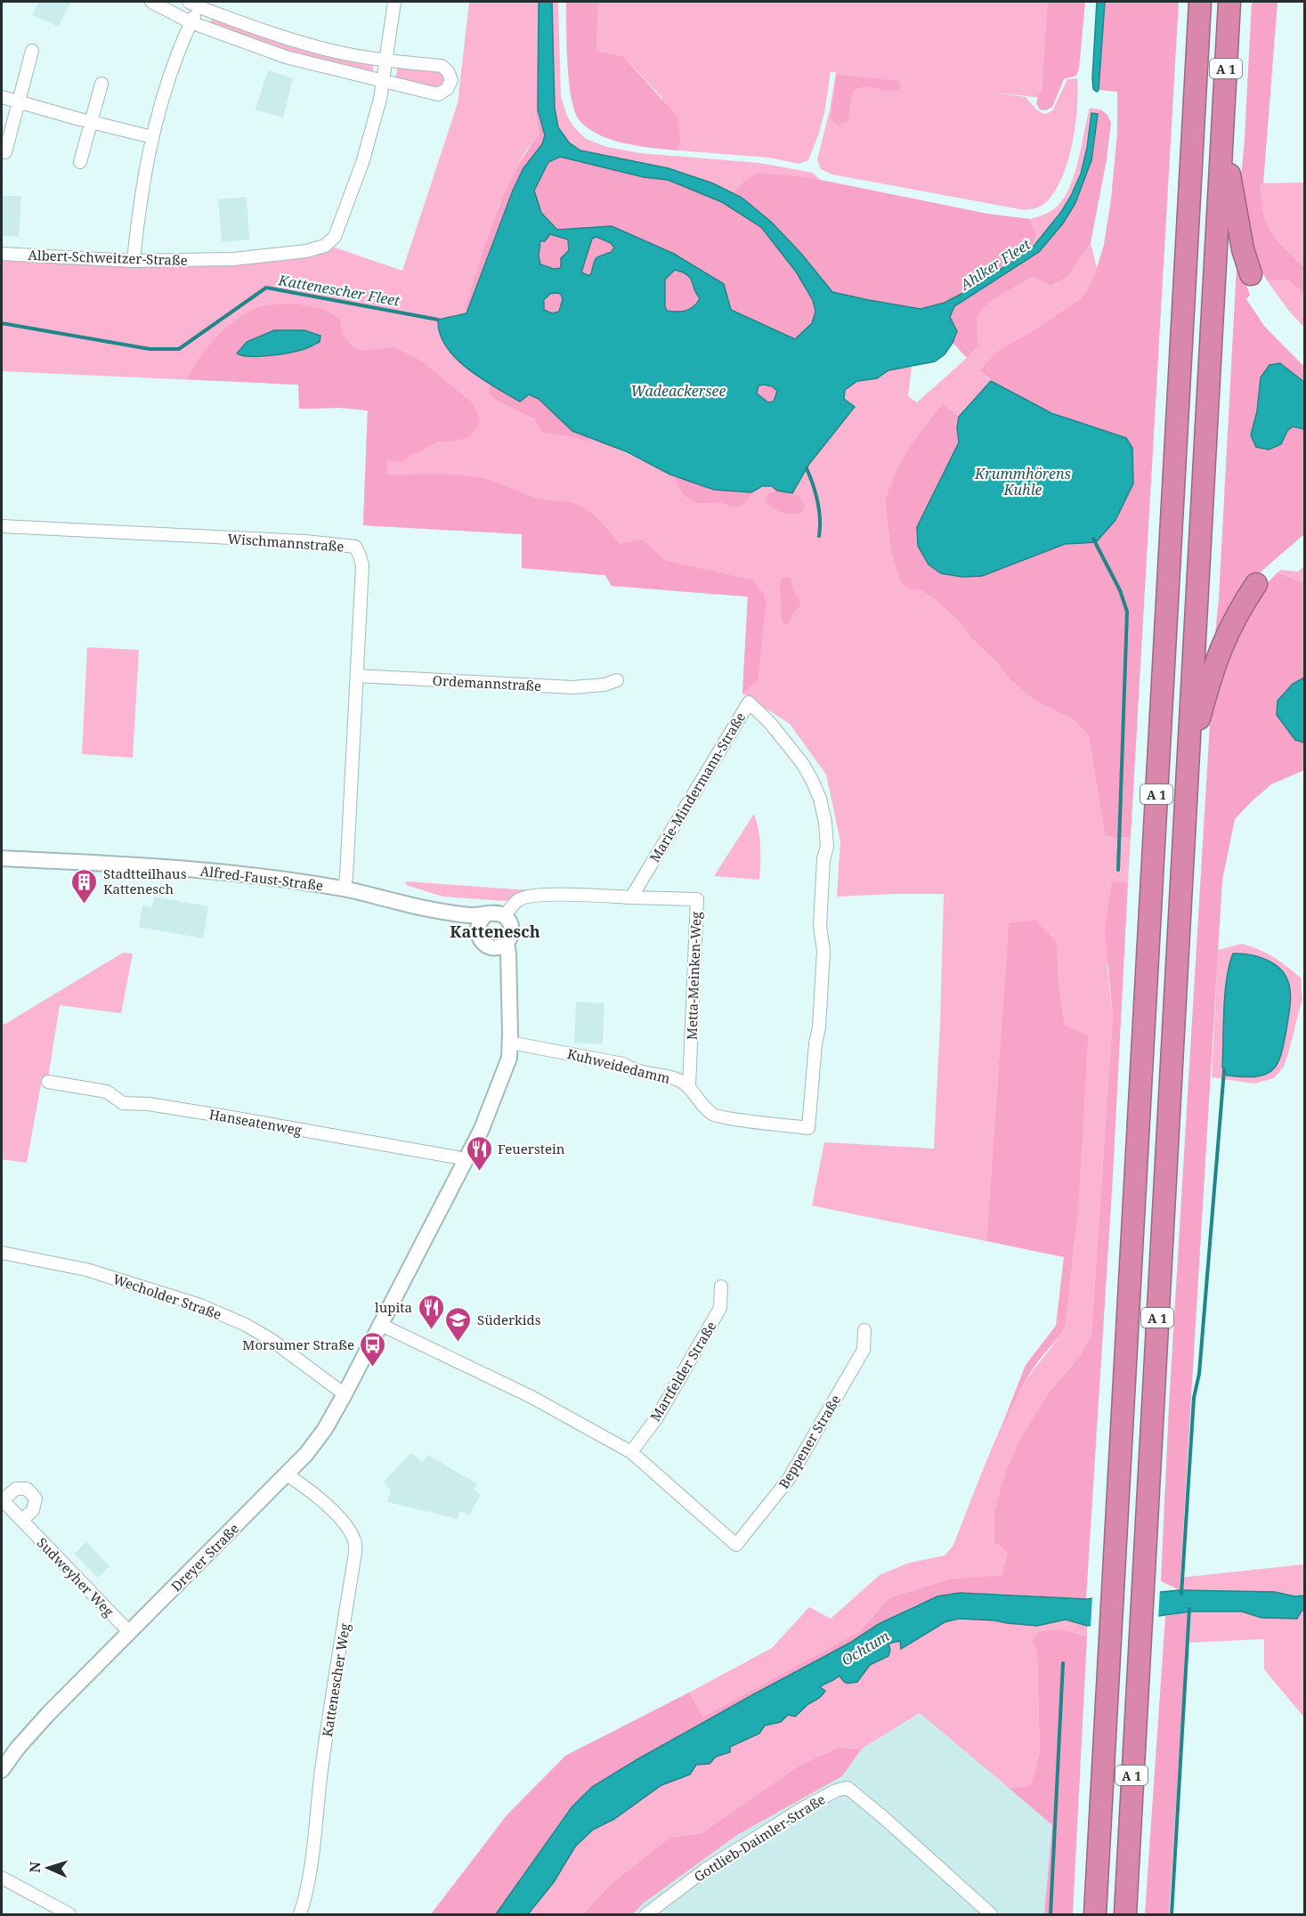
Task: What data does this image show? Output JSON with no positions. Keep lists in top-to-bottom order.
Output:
{
  "streets": {
    "highway": ["A 1"],
    "street": [
      "Albert-Schweitzer-Straße",
      "Wischmannstraße",
      "Ordemannstraße",
      "Marie-Mindermann-Straße",
      "Alfred-Faust-Straße",
      "Metta-Meinken-Weg",
      "Kuhweidedamm",
      "Hanseatenweg",
      "Wecholder Straße",
      "Martfelder Straße",
      "Beppener Straße",
      "Dreyer Straße",
      "Sudweyher Weg",
      "Kattenescher Weg",
      "Gottlieb-Daimler-Straße"
    ]
  },
  "crossings": [
    ["Wischmannstraße", "Ordemannstraße"],
    ["Wischmannstraße", "Alfred-Faust-Straße"],
    ["Marie-Mindermann-Straße", "Metta-Meinken-Weg"],
    ["Marie-Mindermann-Straße", "Kuhweidedamm"],
    ["Alfred-Faust-Straße", "Kuhweidedamm"],
    ["Alfred-Faust-Straße", "Hanseatenweg"],
    ["Alfred-Faust-Straße", "Dreyer Straße"],
    ["Metta-Meinken-Weg", "Kuhweidedamm"],
    ["Wecholder Straße", "Dreyer Straße"],
    ["Martfelder Straße", "Beppener Straße"],
    ["Dreyer Straße", "Sudweyher Weg"],
    ["Dreyer Straße", "Kattenescher Weg"]
  ],
  "districts": ["Kattenesch"],
  "water": [
    "Ahlker Fleet",
    "Kattenescher Fleet",
    "Wadeackersee",
    "Krummhörens Kuhle",
    "Ochtum"
  ],
  "places": {
    "building": ["Stadtteilhaus Kattenesch"],
    "restaurant": ["Feuerstein", "lupita"],
    "school or university": ["Süderkids"],
    "bus stop": ["Morsumer Straße"]
  },
  "north": "left"
}
